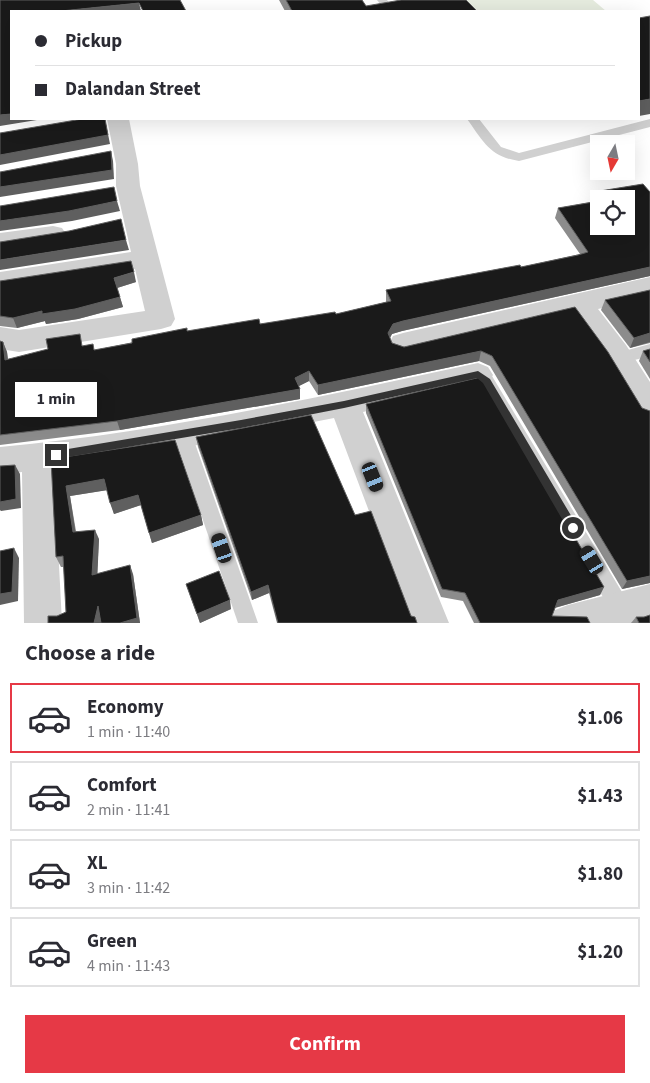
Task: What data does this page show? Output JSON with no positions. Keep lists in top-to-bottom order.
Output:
{
  "north": "bottom",
  "page": {
    "banner": ["Pickup", "Dalandan Street"],
    "bubble": "1 min",
    "heading": "Choose a ride",
    "list": [
      {
        "name": "Economy",
        "note": "1 min · 11:40",
        "value": "$1.06"
      },
      {
        "name": "Comfort",
        "note": "2 min · 11:41",
        "value": "$1.43"
      },
      {
        "name": "XL",
        "note": "3 min · 11:42",
        "value": "$1.80"
      },
      {
        "name": "Green",
        "note": "4 min · 11:43",
        "value": "$1.20"
      }
    ],
    "buttons": "Confirm"
  }
}
